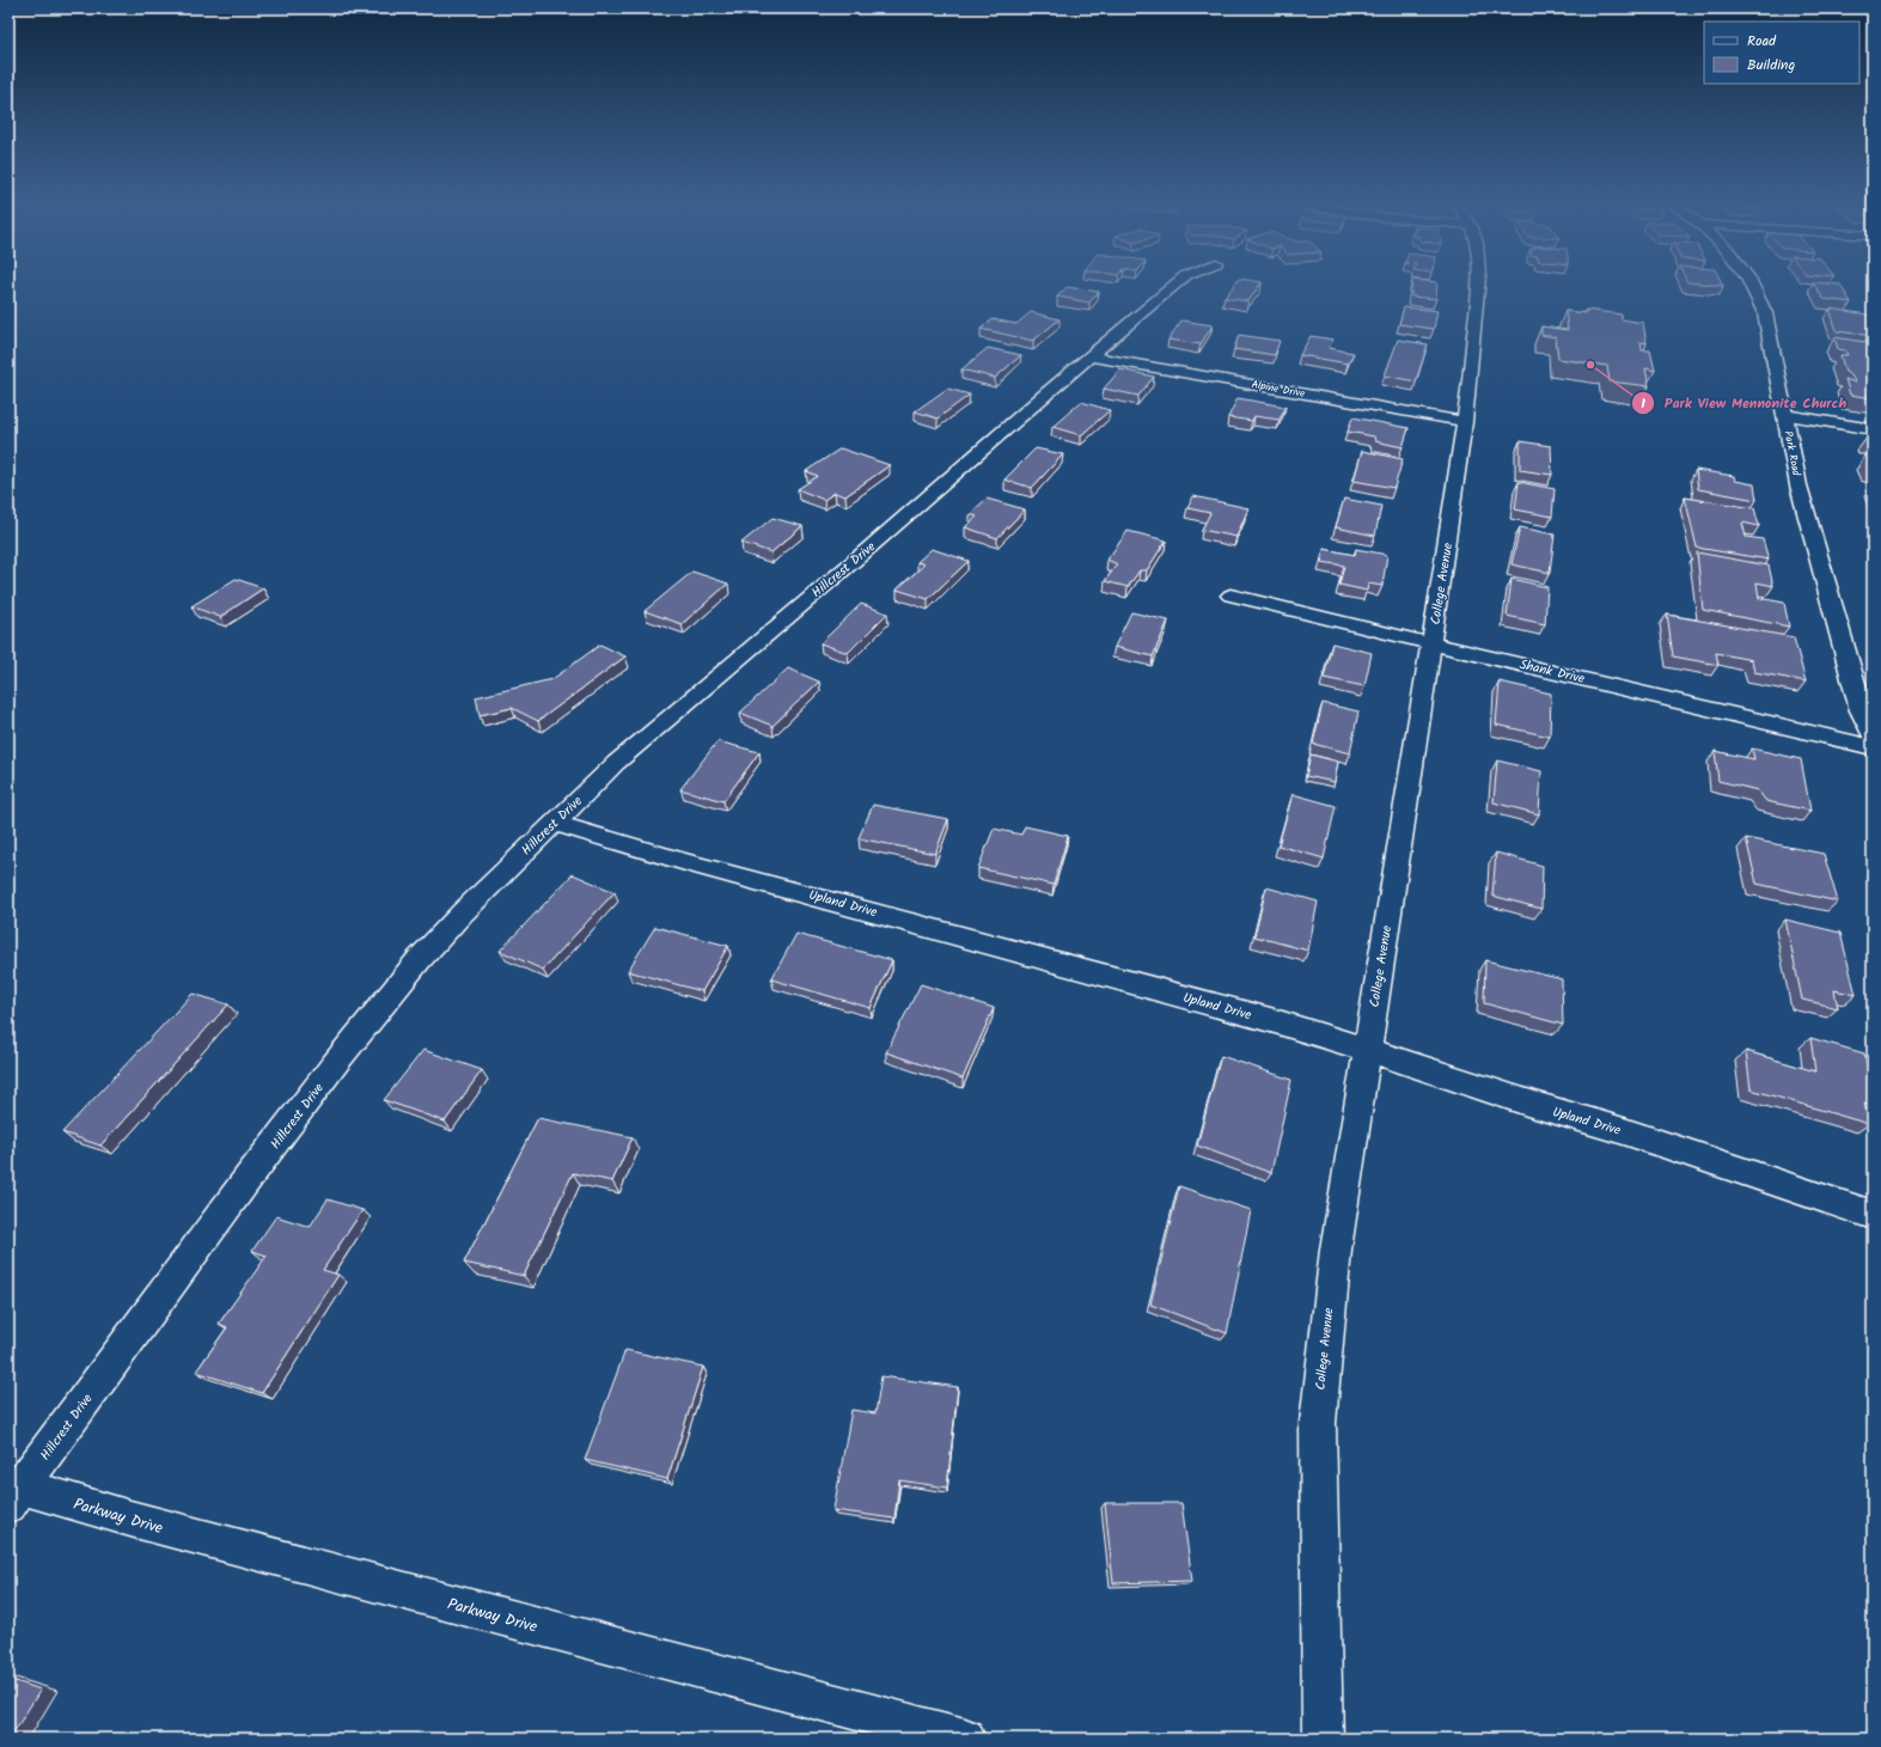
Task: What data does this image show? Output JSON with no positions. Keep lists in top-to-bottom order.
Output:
{
  "streets": {
    "street": [
      "Alpine Drive",
      "Park Road",
      "Hillcrest Drive",
      "College Avenue",
      "Shank Drive",
      "Upland Drive",
      "Parkway Drive"
    ]
  },
  "crossings": [
    ["Alpine Drive", "Hillcrest Drive"],
    ["Alpine Drive", "College Avenue"],
    ["Hillcrest Drive", "Upland Drive"],
    ["Hillcrest Drive", "Parkway Drive"],
    ["College Avenue", "Shank Drive"],
    ["College Avenue", "Upland Drive"]
  ],
  "places": ["Park View Mennonite Church"],
  "legend": ["Road", "Building"]
}
